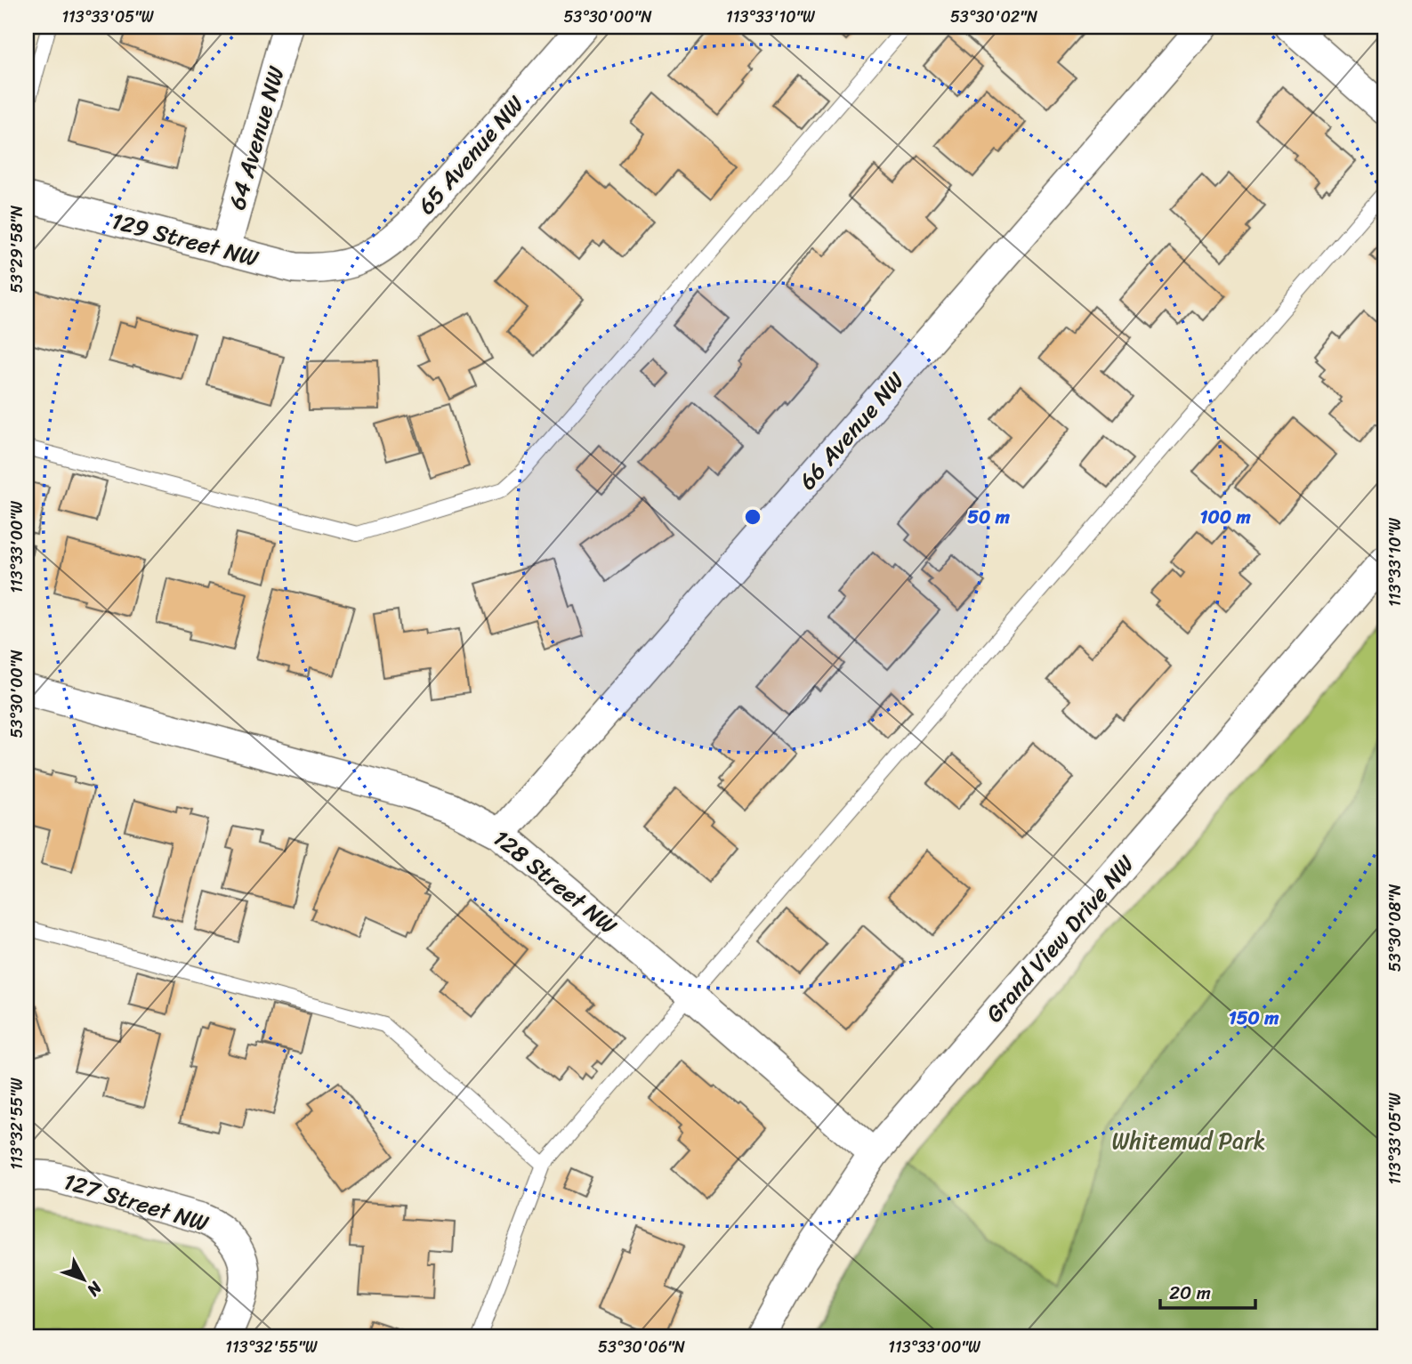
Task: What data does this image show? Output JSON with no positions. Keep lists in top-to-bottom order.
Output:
{
  "streets": {
    "street": [
      "64 Avenue NW",
      "65 Avenue NW",
      "129 Street NW",
      "66 Avenue NW",
      "128 Street NW",
      "Grand View Drive NW",
      "127 Street NW"
    ]
  },
  "crossings": [
    ["64 Avenue NW", "129 Street NW"],
    ["65 Avenue NW", "129 Street NW"],
    ["66 Avenue NW", "128 Street NW"],
    ["128 Street NW", "Grand View Drive NW"]
  ],
  "parks": ["Whitemud Park"],
  "scale_bar": "20 m",
  "north": "bottom right",
  "coordinates": [
    "113°33'05\"W",
    "53°30'00\"N",
    "113°33'10\"W",
    "53°30'02\"N",
    "53°29'58\"N",
    "113°33'00\"W",
    "53°30'08\"N",
    "113°32'55\"W",
    "53°30'06\"N"
  ],
  "rings": ["50 m", "100 m", "150 m"]
}
